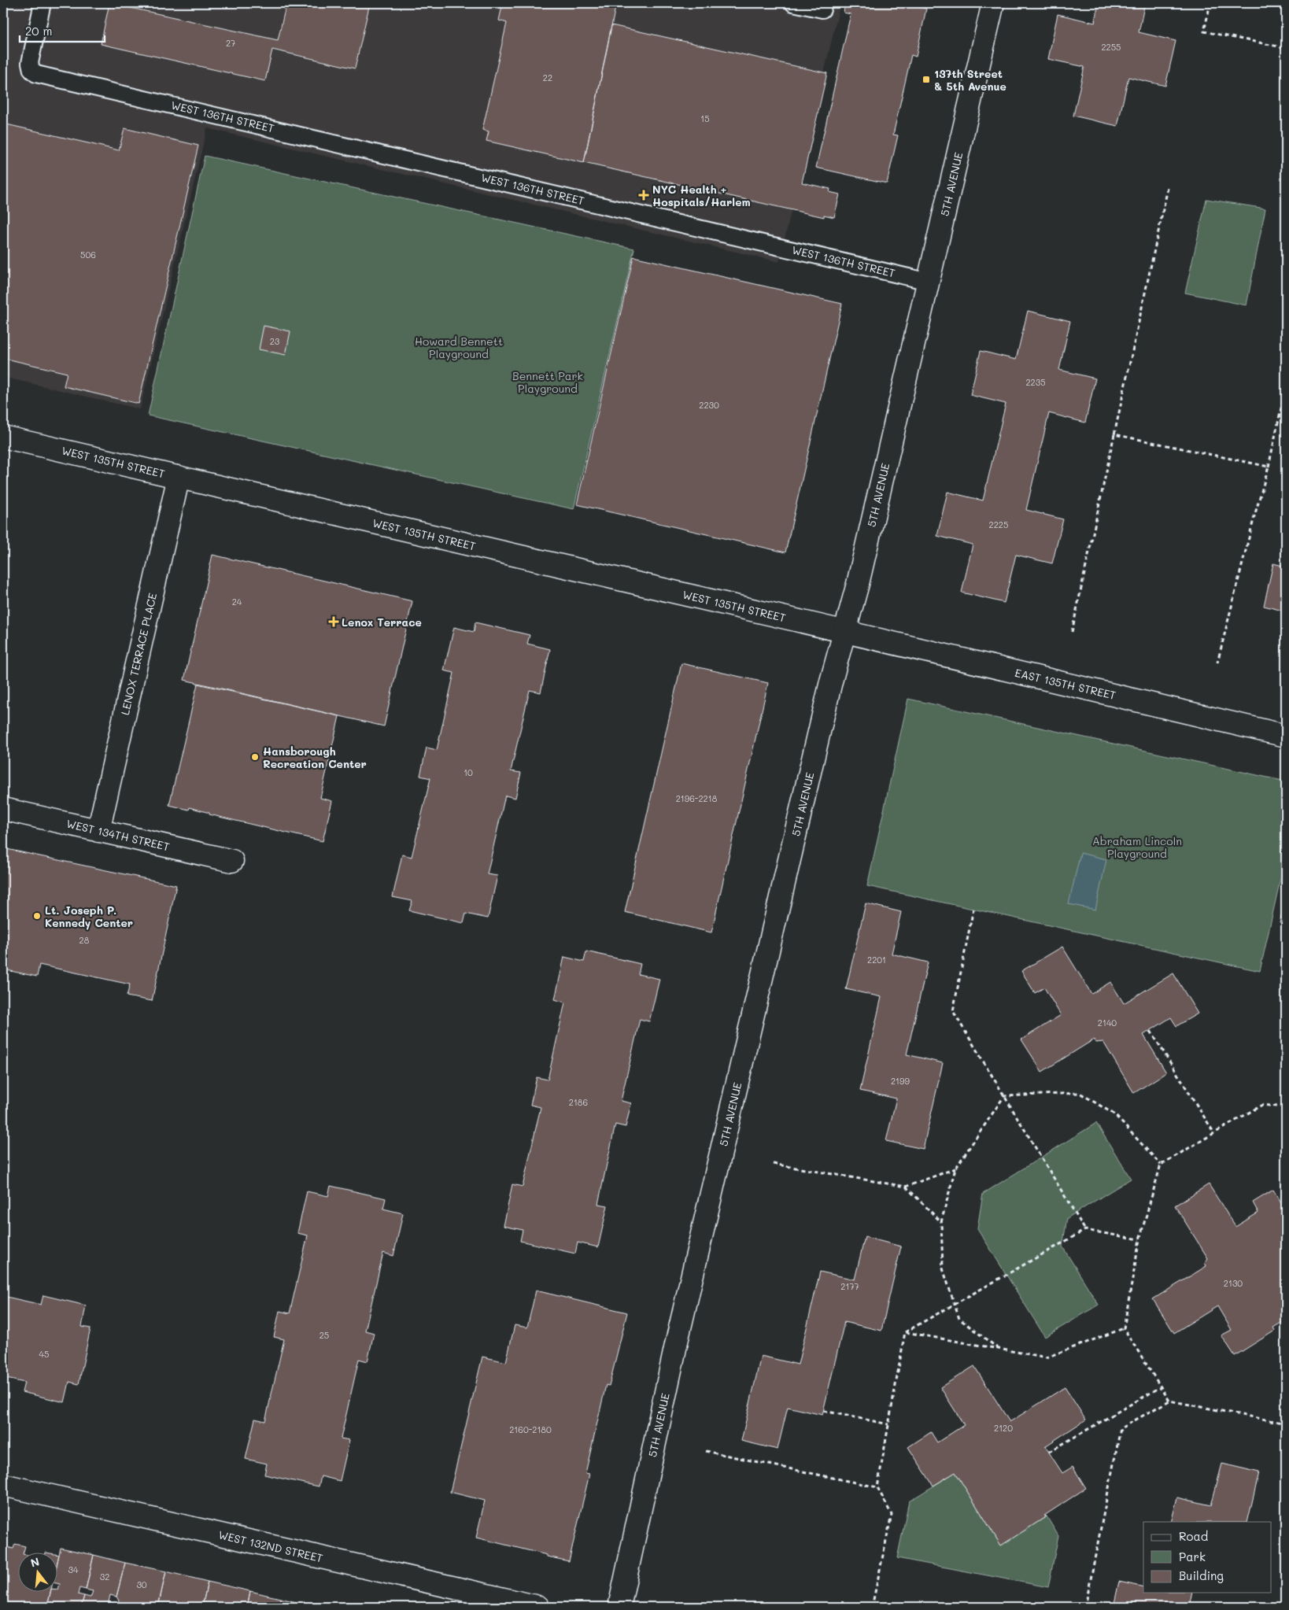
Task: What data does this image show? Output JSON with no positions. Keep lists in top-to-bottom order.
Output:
{
  "streets": {
    "street": [
      "5TH AVENUE",
      "WEST 135TH STREET",
      "LENOX TERRACE PLACE",
      "EAST 135TH STREET",
      "WEST 134TH STREET",
      "WEST 132ND STREET"
    ],
    "lane": ["WEST 136TH STREET"]
  },
  "crossings": [
    ["WEST 136TH STREET", "5TH AVENUE"],
    ["5TH AVENUE", "WEST 135TH STREET"],
    ["5TH AVENUE", "EAST 135TH STREET"],
    ["WEST 135TH STREET", "LENOX TERRACE PLACE"],
    ["WEST 135TH STREET", "EAST 135TH STREET"],
    ["LENOX TERRACE PLACE", "WEST 134TH STREET"]
  ],
  "parks": ["Howard Bennett Playground", "Bennett Park Playground", "Abraham Lincoln Playground"],
  "places": {
    "transit": ["137th Street & 5th Avenue"],
    "health": ["NYC Health + Hospitals/Harlem", "Lenox Terrace"],
    "other": ["Hansborough Recreation Center", "Lt. Joseph P. Kennedy Center"]
  },
  "house_numbers": [
    "27",
    "2255",
    "22",
    "15",
    "506",
    "23",
    "2235",
    "2230",
    "2225",
    "24",
    "10",
    "2196-2218",
    "28",
    "2201",
    "2140",
    "2199",
    "2186",
    "2130",
    "2177",
    "25",
    "45",
    "2120",
    "2160-2180",
    "34",
    "32",
    "30"
  ],
  "legend": ["Road", "Park", "Building"],
  "scale_bar": "20 m",
  "north": "top"
}
